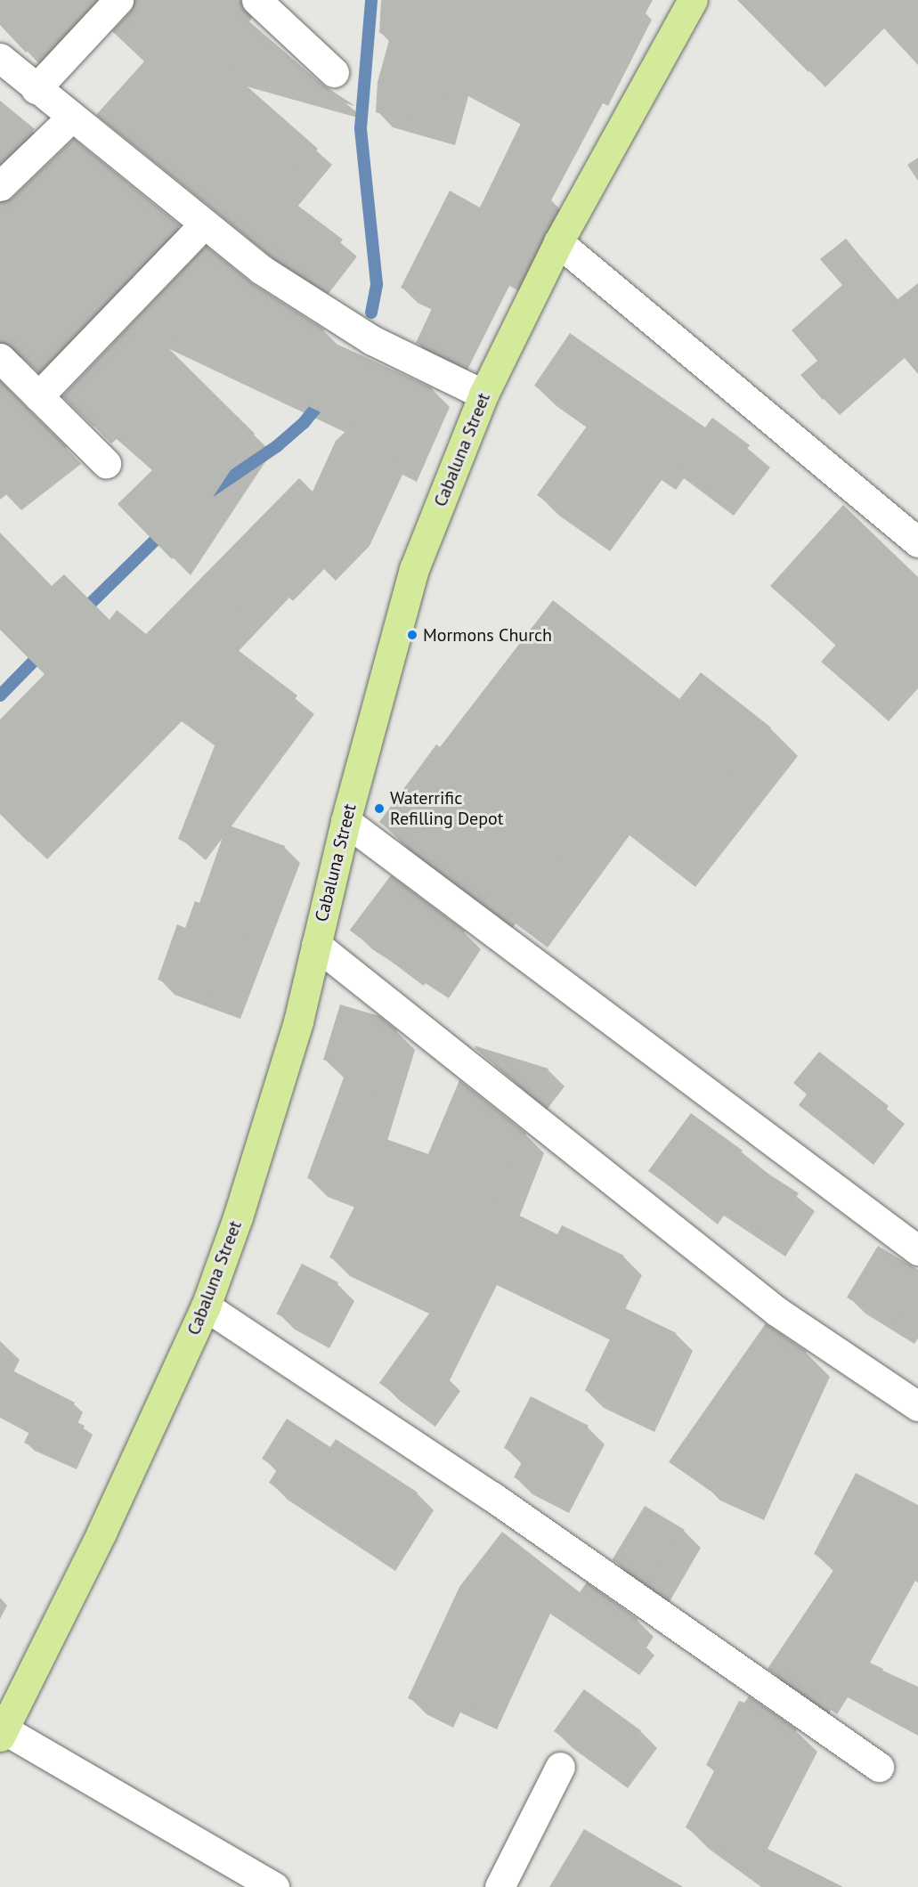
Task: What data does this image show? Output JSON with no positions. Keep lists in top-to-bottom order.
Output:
{
  "streets": {
    "main road": ["Cabaluna Street"]
  },
  "places": ["Mormons Church", "Waterrific Refilling Depot"]
}
